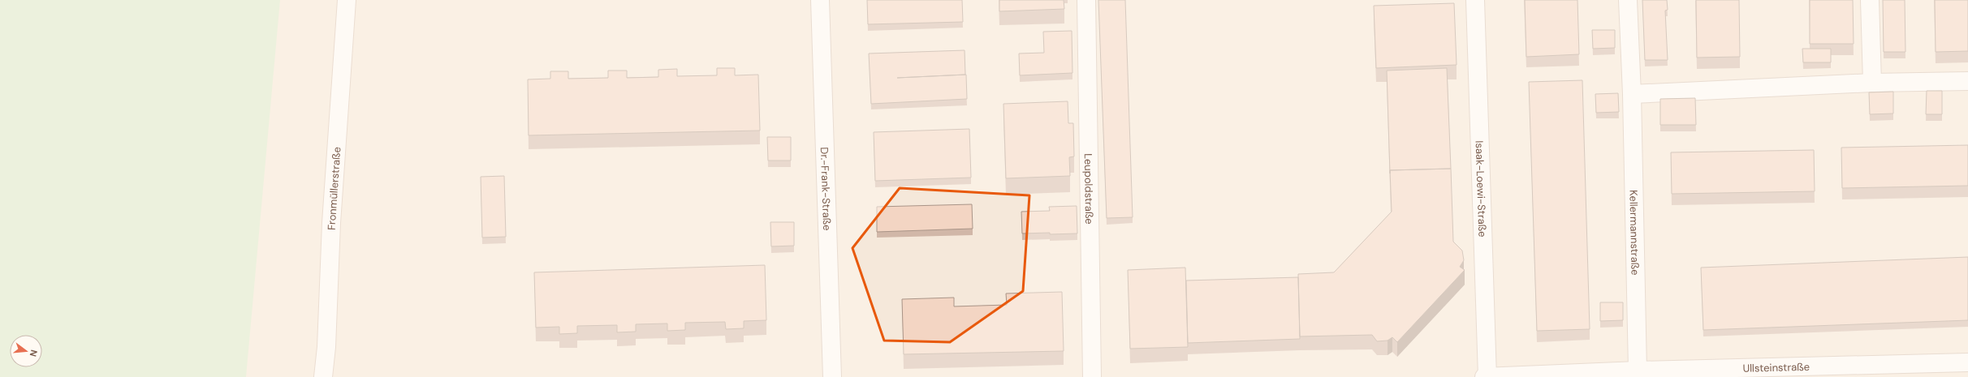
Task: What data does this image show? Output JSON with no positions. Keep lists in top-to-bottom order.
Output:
{
  "streets": {
    "street": [
      "Fronmüllerstraße",
      "Isaak-Loewi-Straße",
      "Dr.-Frank-Straße",
      "Leupoldstraße",
      "Kellermannstraße",
      "Ullsteinstraße"
    ]
  },
  "crossings": [
    ["Isaak-Loewi-Straße", "Ullsteinstraße"],
    ["Kellermannstraße", "Ullsteinstraße"]
  ],
  "north": "right"
}
